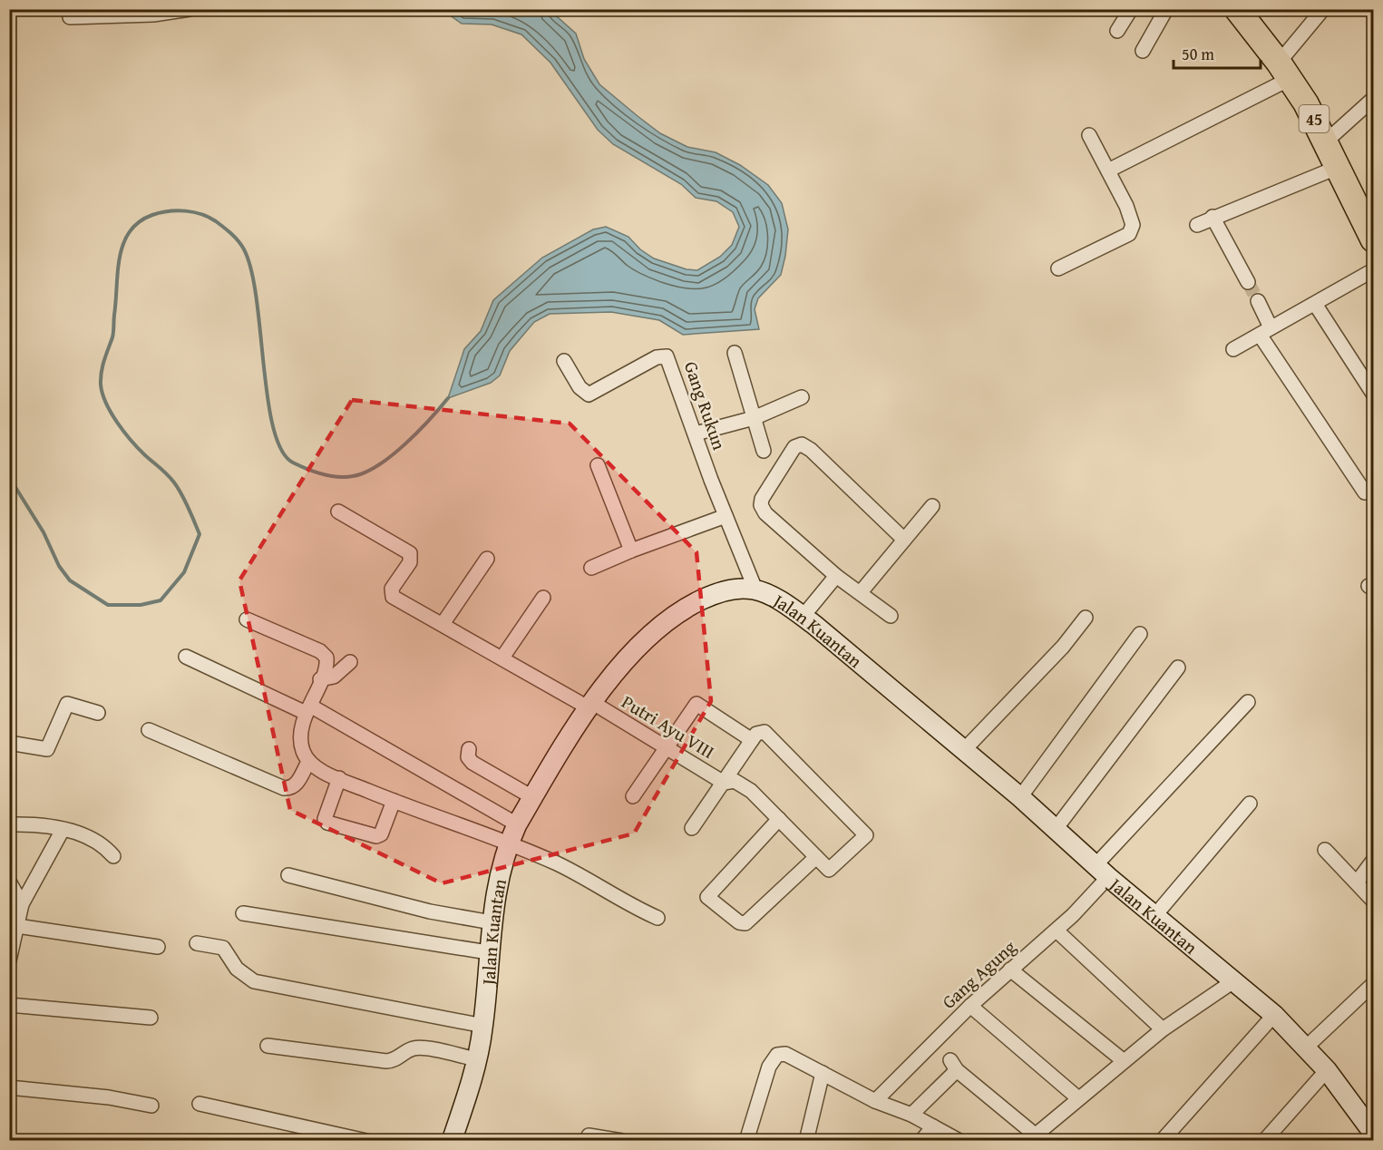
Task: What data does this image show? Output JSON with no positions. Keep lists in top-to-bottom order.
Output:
{
  "streets": {
    "highway": ["45"],
    "street": [
      "Gang Rukun",
      "Jalan Kuantan",
      "Putri Ayu VIII",
      "Gang Agung"
    ]
  },
  "crossings": [
    ["Gang Rukun", "Jalan Kuantan"],
    ["Jalan Kuantan", "Putri Ayu VIII"],
    ["Jalan Kuantan", "Gang Agung"]
  ],
  "scale_bar": "50 m"
}
